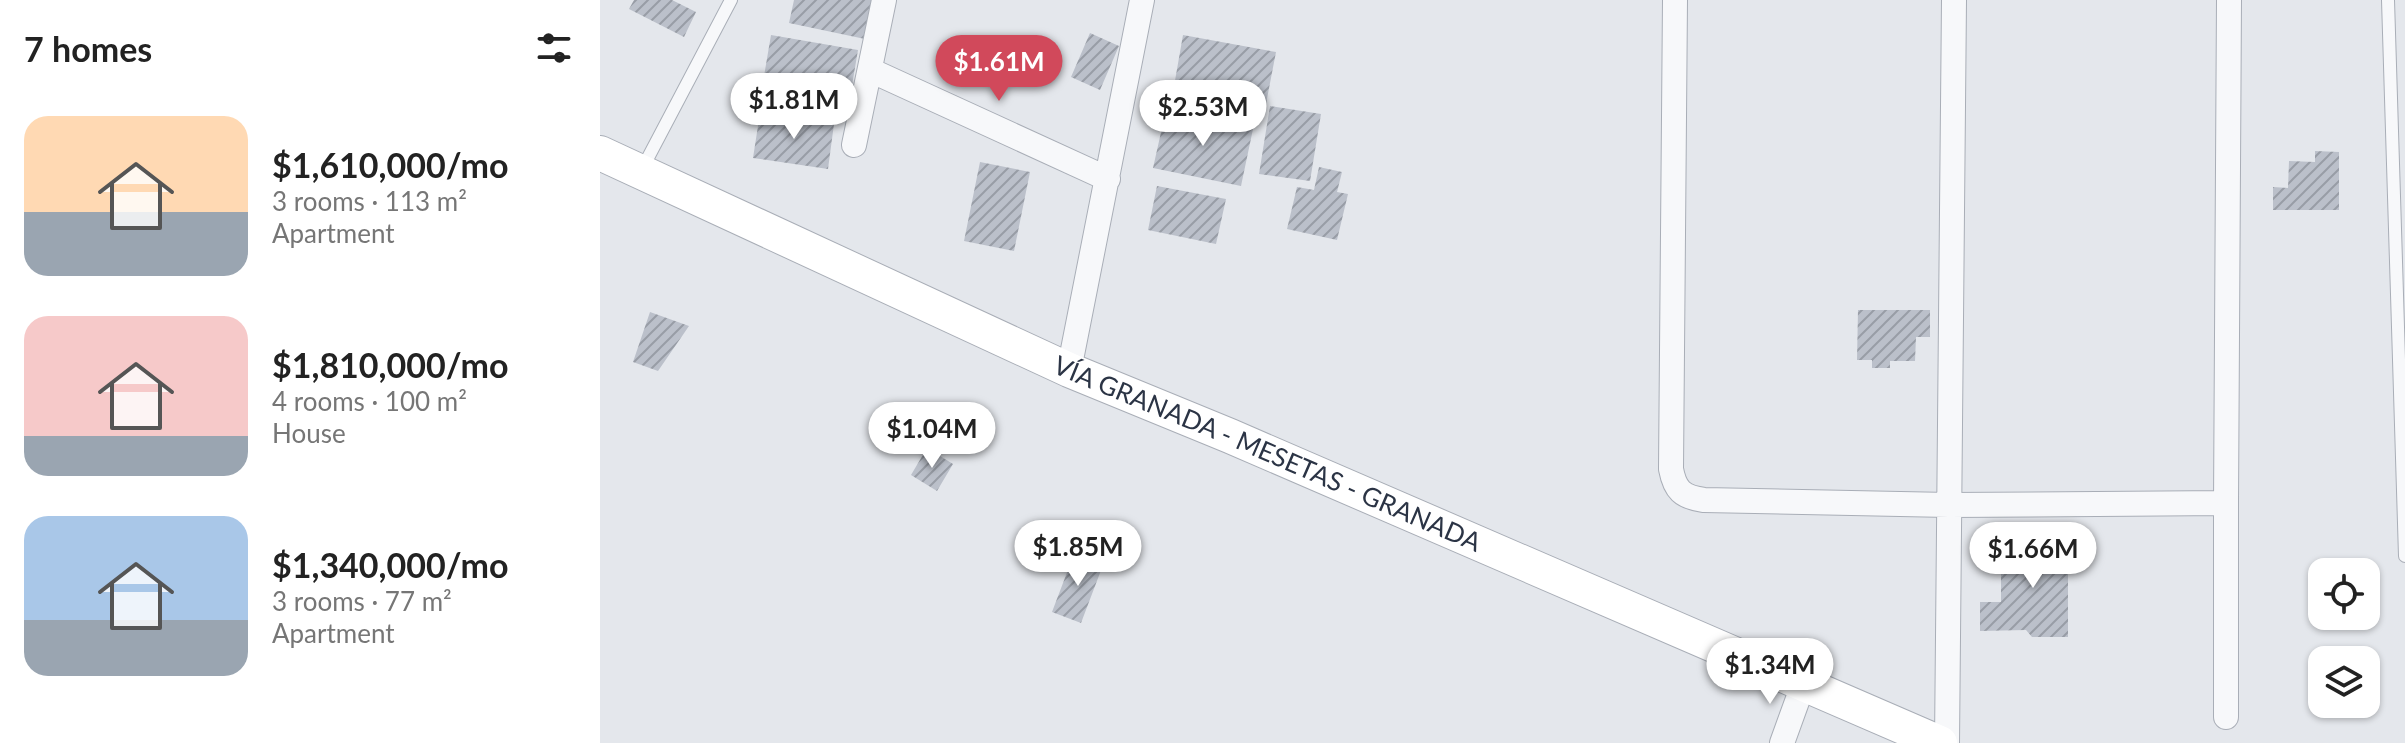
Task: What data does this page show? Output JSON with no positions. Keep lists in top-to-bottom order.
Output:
{
  "streets": {
    "main road": ["VÍA GRANADA - MESETAS - GRANADA"]
  },
  "page": {
    "heading": "7 homes",
    "price": [
      "$1.61M",
      "$1.81M",
      "$2.53M",
      "$1.04M",
      "$1.85M",
      "$1.66M",
      "$1.34M"
    ],
    "list": [
      {
        "name": "$1,610,000/mo",
        "note": "3 rooms · 113 m² · Apartment"
      },
      {
        "name": "$1,810,000/mo",
        "note": "4 rooms · 100 m² · House"
      },
      {
        "name": "$1,340,000/mo",
        "note": "3 rooms · 77 m² · Apartment"
      }
    ]
  }
}
